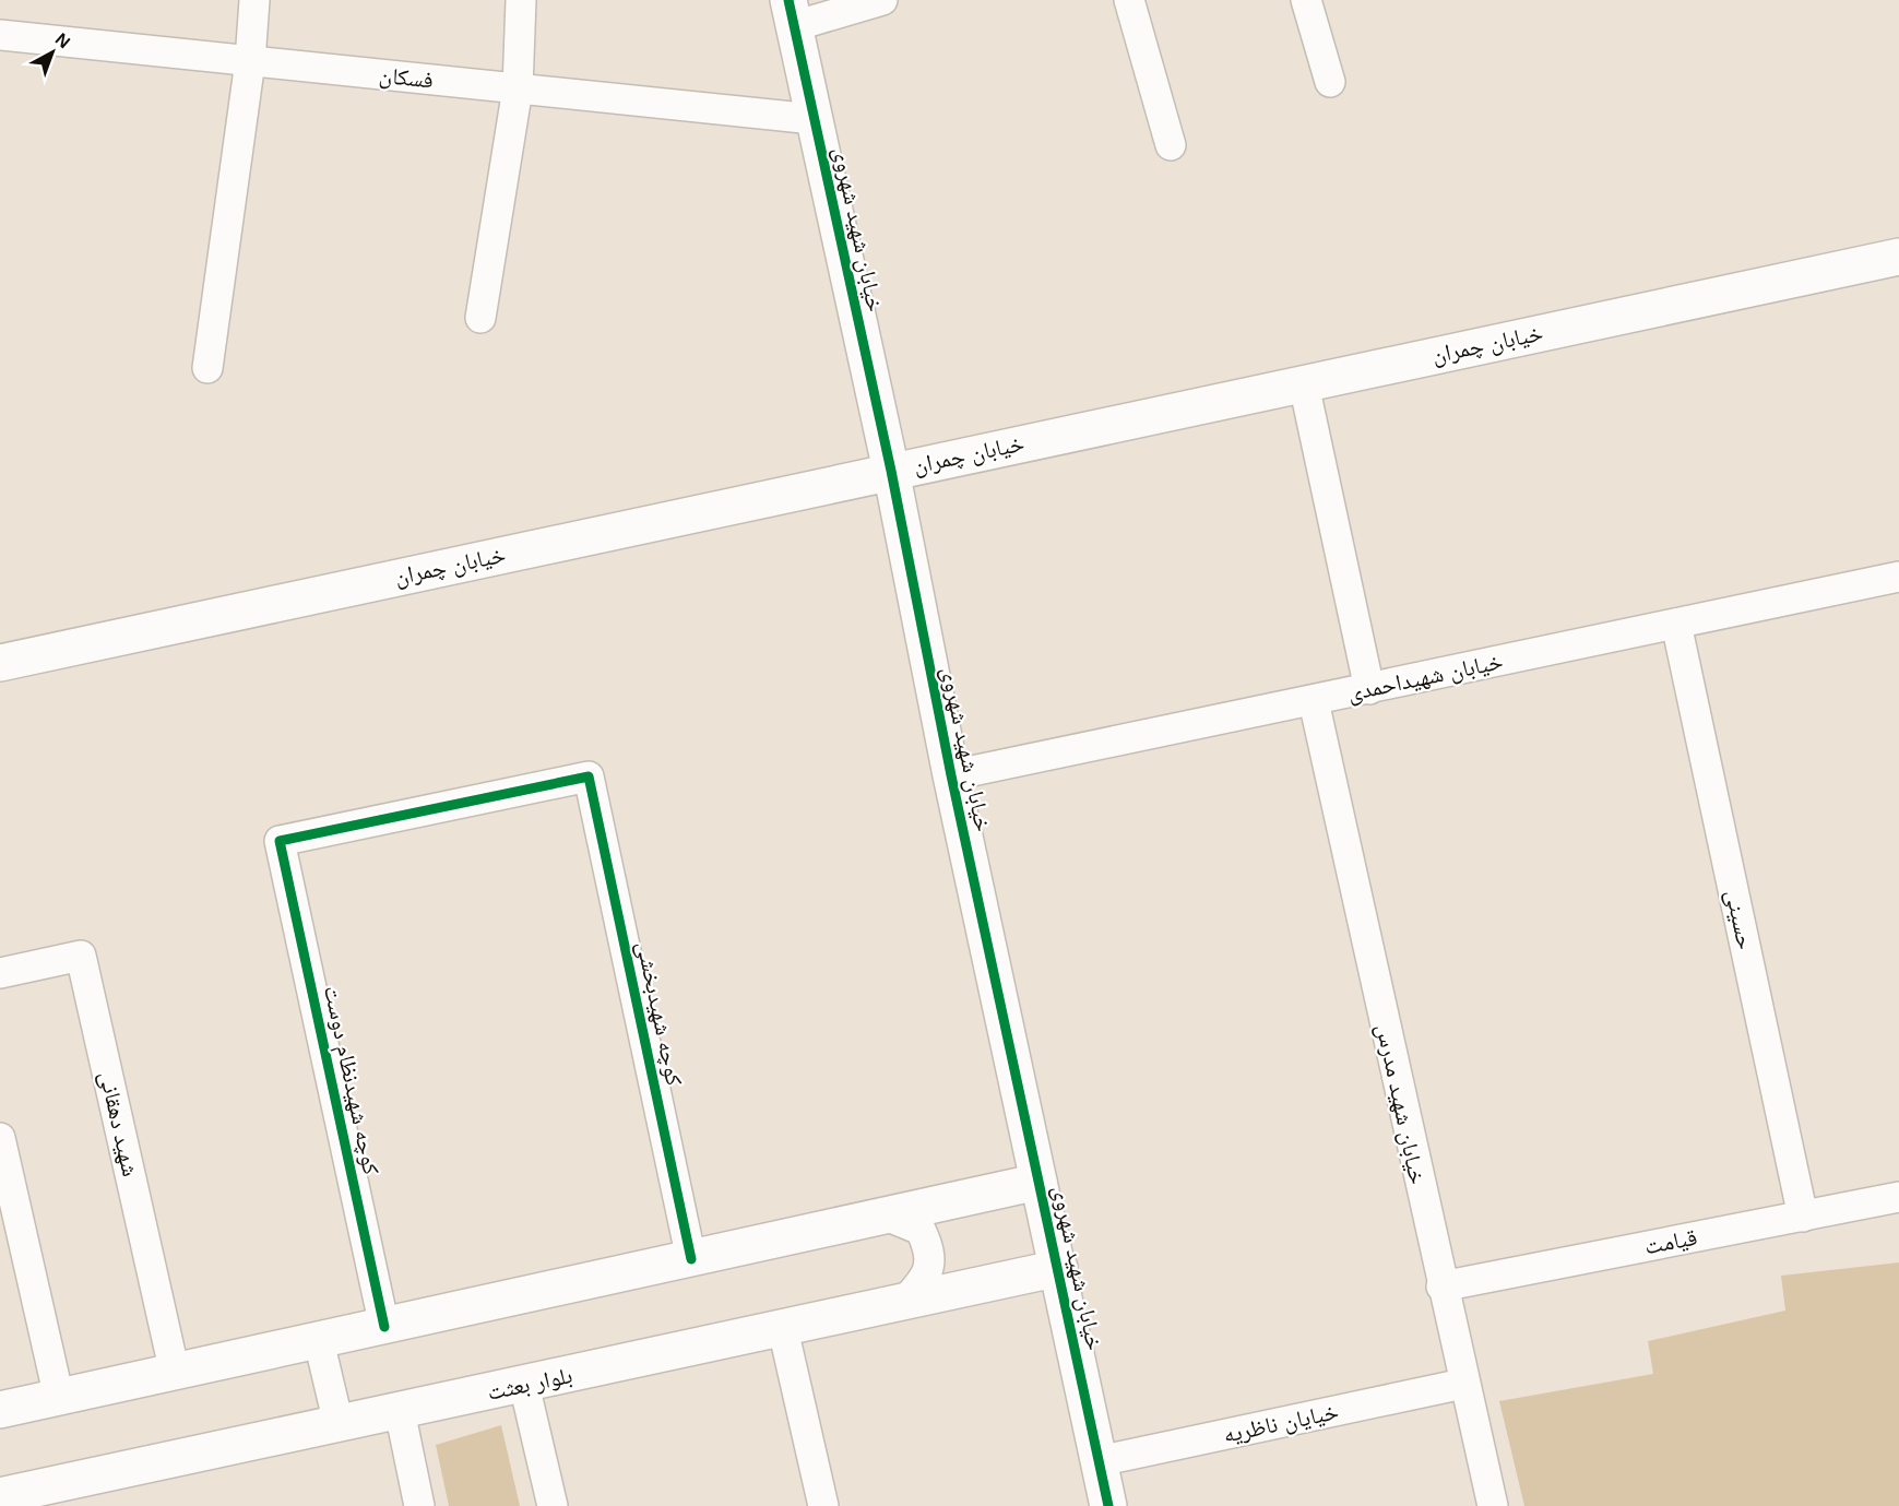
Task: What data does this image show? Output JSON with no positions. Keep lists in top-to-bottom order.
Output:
{
  "streets": {
    "street": [
      "فسکان",
      "خیابان شهید شهروی",
      "خیابان چمران",
      "خیابان شهیداحمدی",
      "حسینی",
      "کوچه شهیدبخشی",
      "کوچه شهیدنظام دوست",
      "خیابان شهید مدرس",
      "شهید دهقانی",
      "قیامت",
      "بلوار بعثت",
      "خیایان ناظریه"
    ]
  },
  "crossings": [
    ["فسکان", "خیابان شهید شهروی"],
    ["خیابان شهید شهروی", "خیابان چمران"],
    ["خیابان شهید شهروی", "خیابان شهیداحمدی"],
    ["خیابان شهید شهروی", "بلوار بعثت"],
    ["خیابان شهید شهروی", "خیایان ناظریه"],
    ["خیابان شهیداحمدی", "حسینی"],
    ["خیابان شهیداحمدی", "خیابان شهید مدرس"],
    ["حسینی", "قیامت"],
    ["کوچه شهیدبخشی", "کوچه شهیدنظام دوست"],
    ["خیابان شهید مدرس", "قیامت"],
    ["خیابان شهید مدرس", "خیایان ناظریه"]
  ],
  "north": "top right"
}
